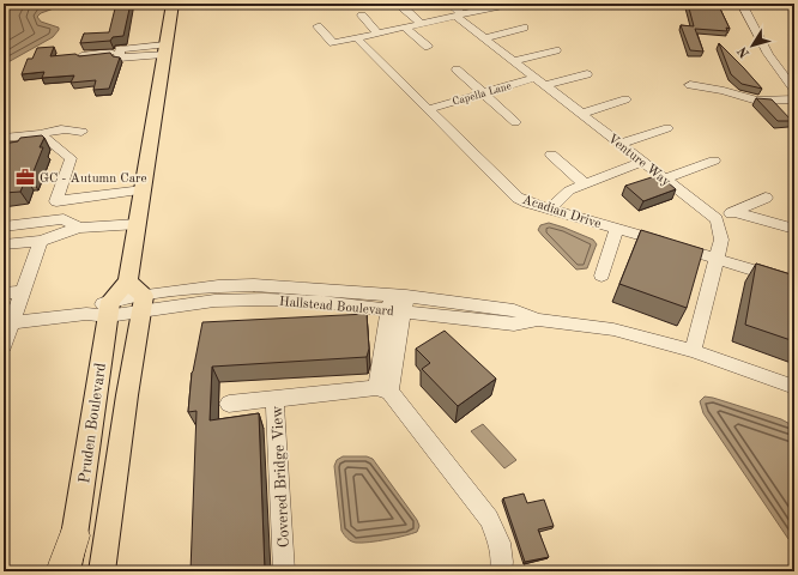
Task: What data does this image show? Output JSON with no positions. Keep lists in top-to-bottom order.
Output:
{
  "streets": {
    "main road": ["Pruden Boulevard"],
    "street": [
      "Capella Lane",
      "Venture Way",
      "Acadian Drive",
      "Hallstead Boulevard",
      "Covered Bridge View"
    ]
  },
  "crossings": [
    ["Capella Lane", "Venture Way"],
    ["Capella Lane", "Acadian Drive"],
    ["Hallstead Boulevard", "Pruden Boulevard"]
  ],
  "places": {
    "office": ["GC - Autumn Care"]
  },
  "north": "bottom left"
}
